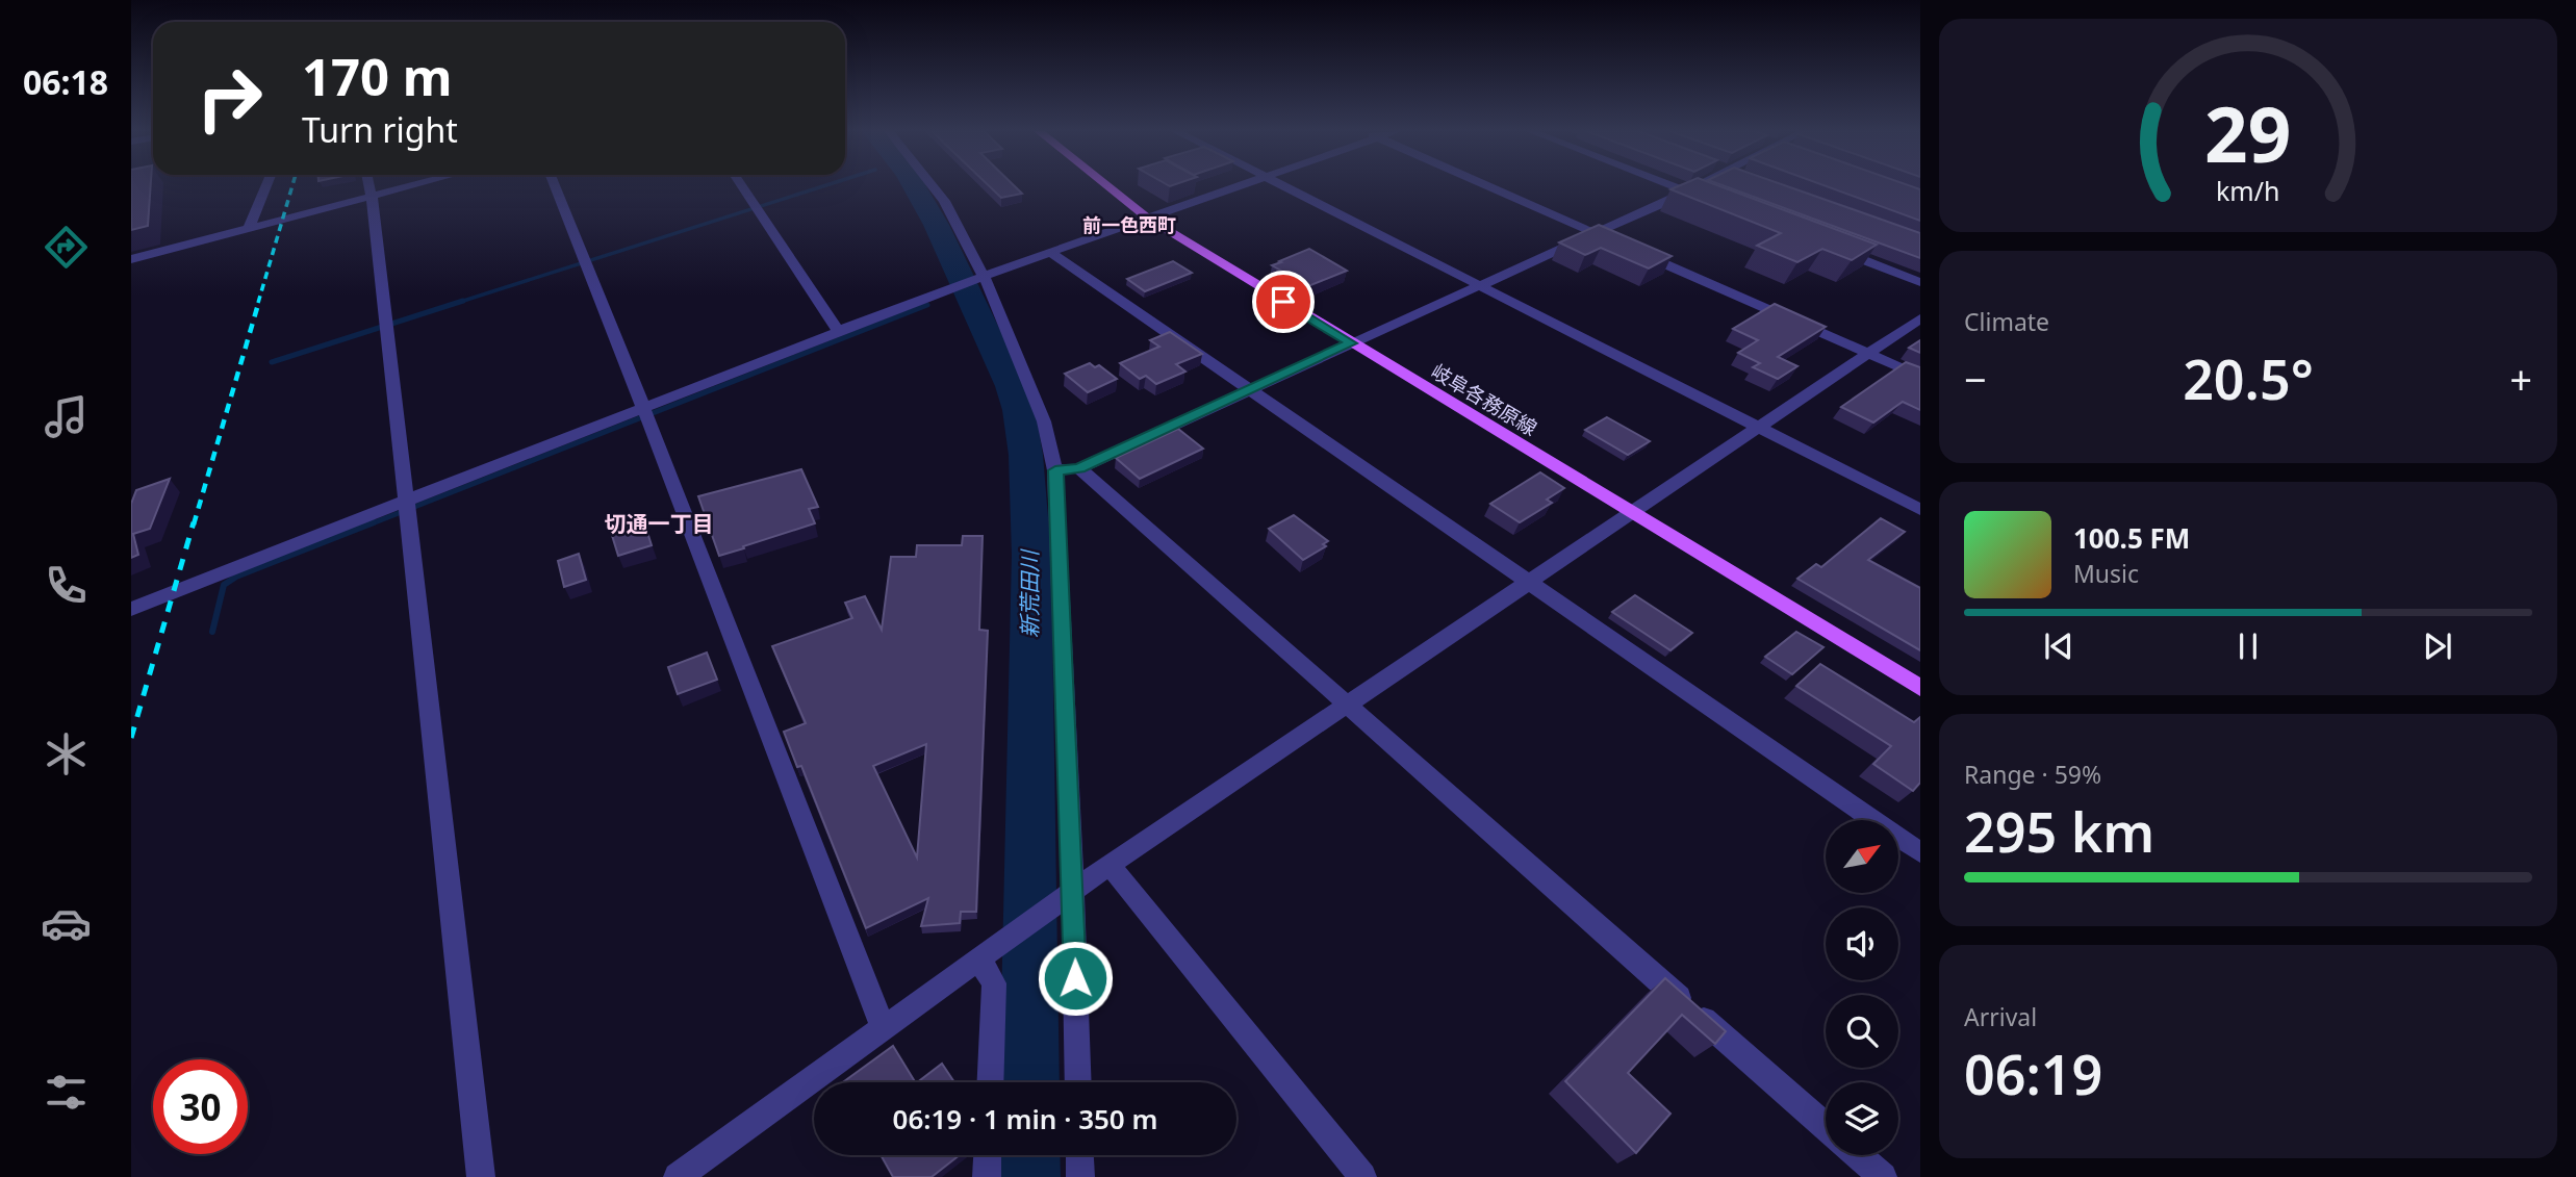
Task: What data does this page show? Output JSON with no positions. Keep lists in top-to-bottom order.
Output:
{
  "streets": {
    "main road": ["岐阜各務原線"]
  },
  "districts": ["前一色西町", "切通一丁目"],
  "water": ["新荒田川"],
  "north": "top right",
  "page": {
    "tabs": "06:18",
    "turn": ["170 m", "Turn right"],
    "tile": [
      "Climate",
      ["Range · 59%", "295 km"],
      ["Arrival", "06:19"]
    ],
    "heat": ["−", "20.5°", "+"],
    "song": ["100.5 FM", "Music"],
    "limit": "30",
    "trip": "06:19 · 1 min · 350 m",
    "gauge": ["29", "km/h"]
  }
}
